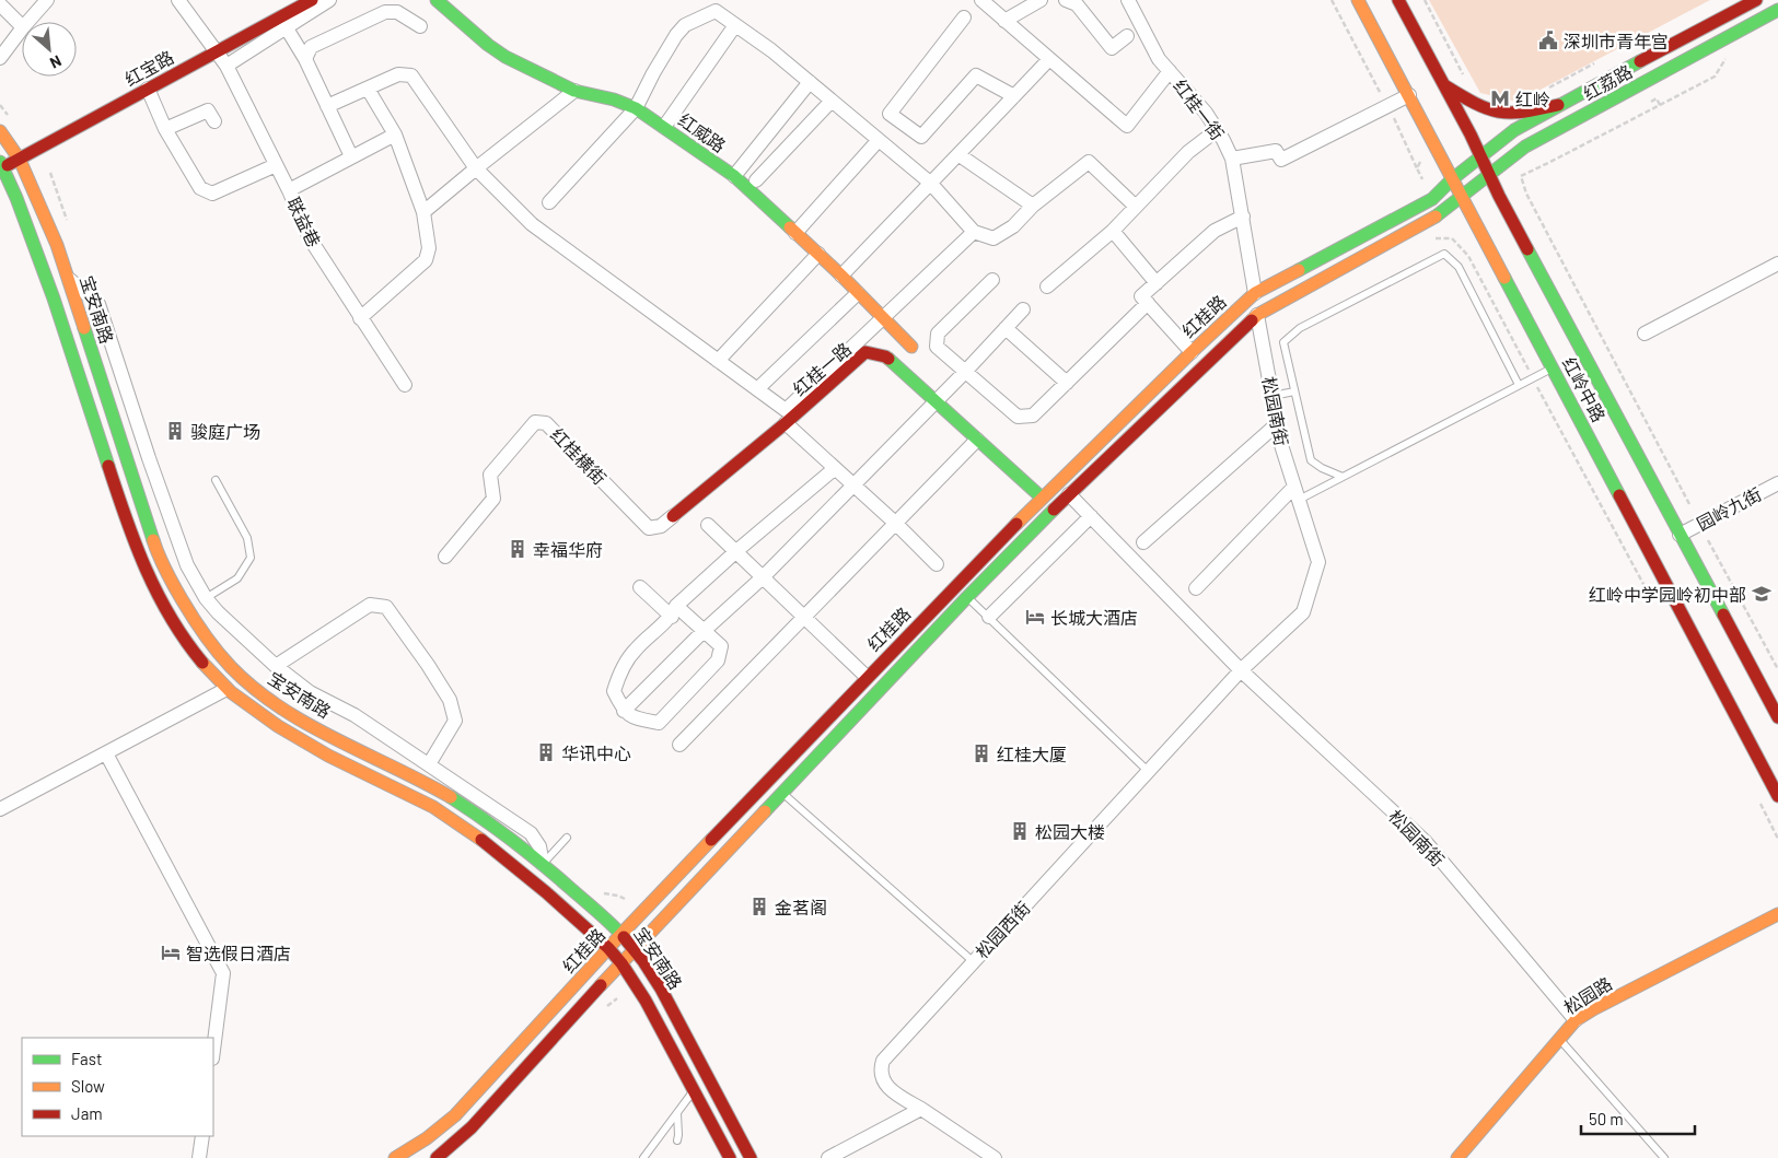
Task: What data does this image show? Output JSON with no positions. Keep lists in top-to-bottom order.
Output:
{
  "streets": {
    "main road": [
      "红宝路",
      "红荔路",
      "红威路",
      "宝安南路",
      "红桂路",
      "红桂一路",
      "红岭中路",
      "松园路"
    ],
    "street": [
      "红桂一街",
      "联益巷",
      "松园南街",
      "红桂横街",
      "园岭九街",
      "松园西街"
    ]
  },
  "crossings": [
    ["红宝路", "联益巷"],
    ["红宝路", "宝安南路"],
    ["红荔路", "红桂路"],
    ["红荔路", "红岭中路"],
    ["红桂一街", "红桂路"],
    ["宝安南路", "红桂路"],
    ["红桂路", "红桂一路"],
    ["红桂路", "红岭中路"],
    ["红桂路", "松园南街"],
    ["红桂一路", "红桂横街"],
    ["红岭中路", "园岭九街"],
    ["松园南街", "松园西街"],
    ["松园南街", "松园路"]
  ],
  "places": {
    "public building": ["深圳市青年宫"],
    "metro station": ["红岭"],
    "building": [
      "骏庭广场",
      "幸福华府",
      "华讯中心",
      "红桂大厦",
      "松园大楼",
      "金茗阁"
    ],
    "school or university": ["红岭中学园岭初中部"],
    "hotel": ["长城大酒店", "智选假日酒店"]
  },
  "legend": ["Fast", "Slow", "Jam"],
  "scale_bar": "50 m",
  "north": "bottom right"
}
